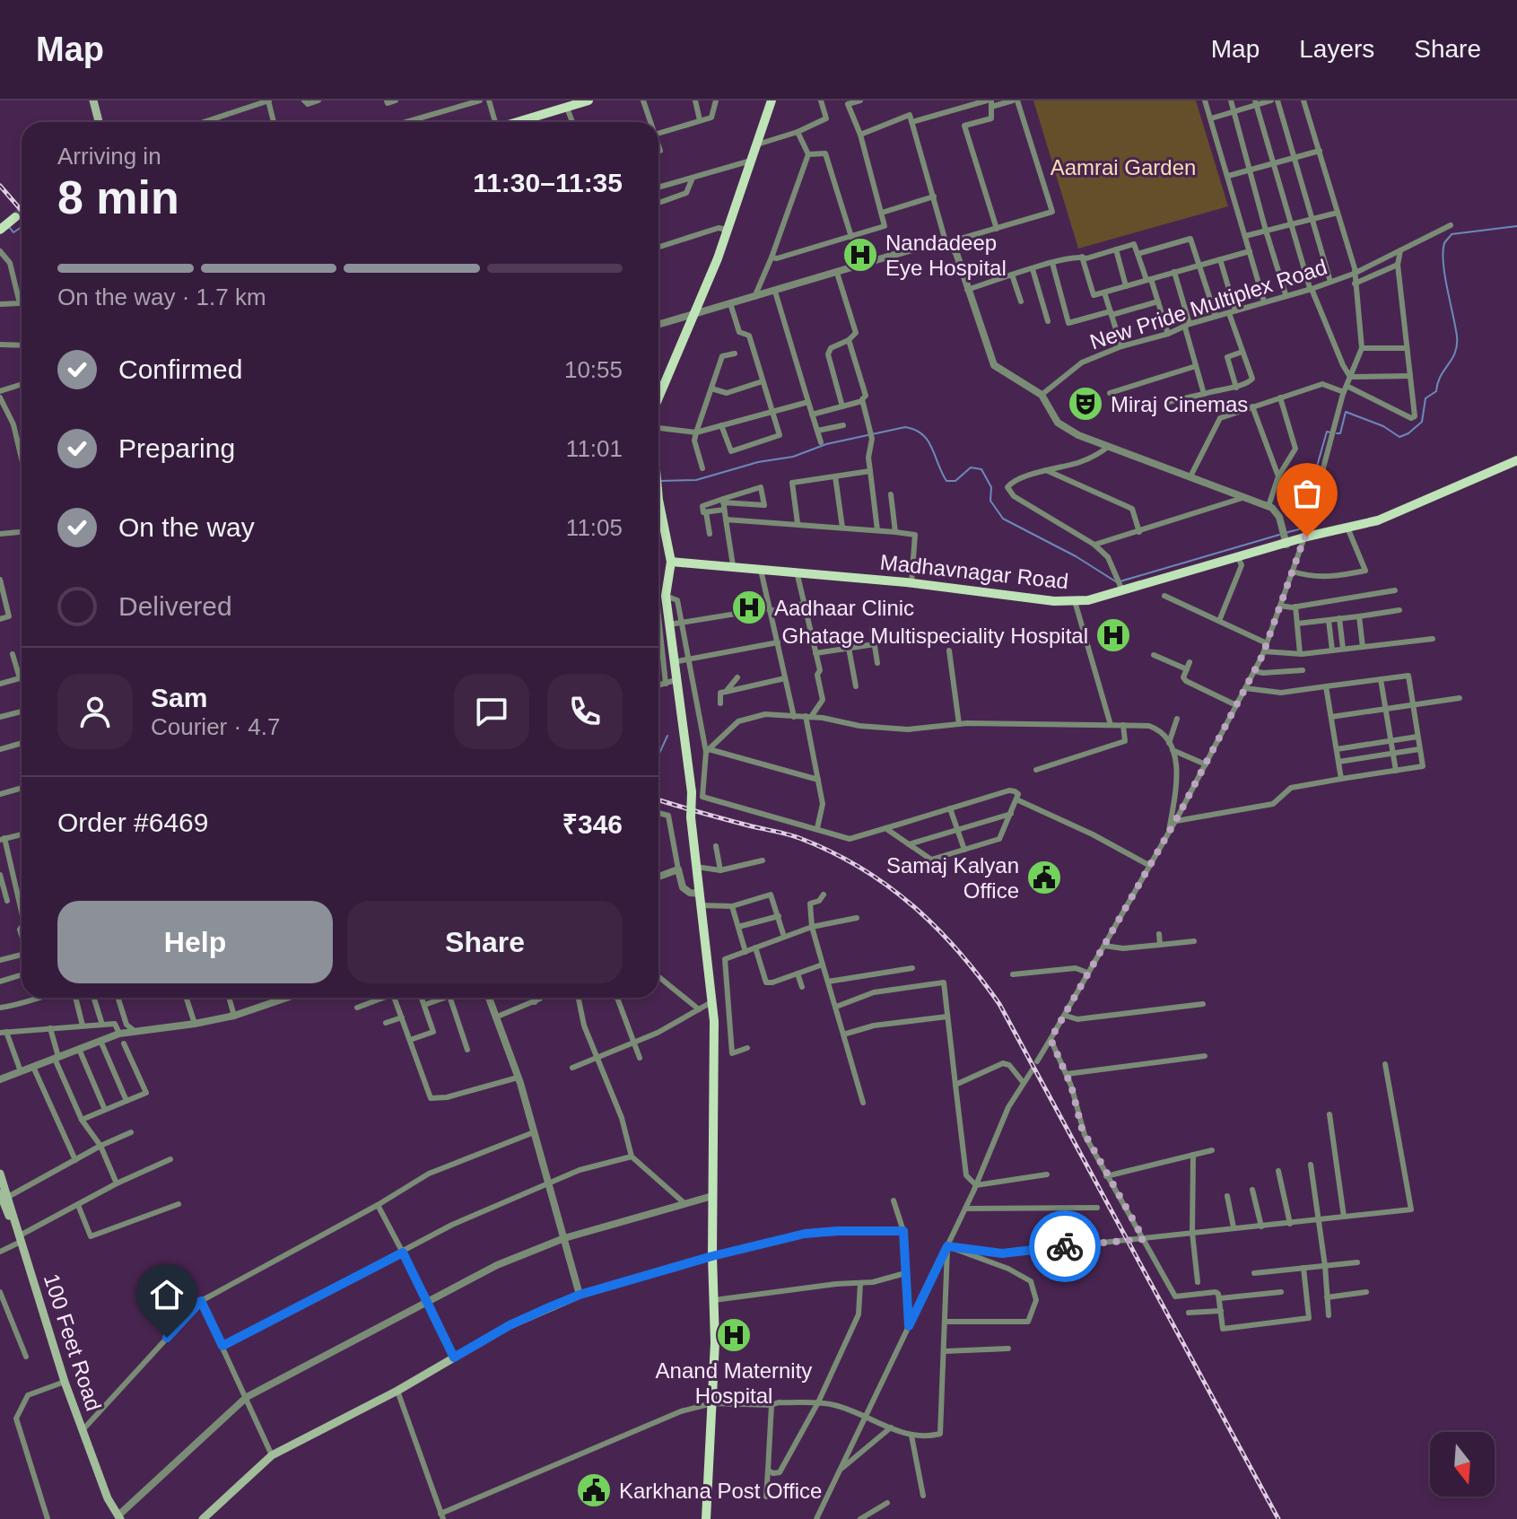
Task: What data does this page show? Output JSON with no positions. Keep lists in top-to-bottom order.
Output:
{
  "streets": {
    "main road": ["Madhavnagar Road", "100 Feet Road"],
    "street": ["New Pride Multiplex Road"]
  },
  "parks": ["Aamrai Garden"],
  "places": {
    "hospital": [
      "Nandadeep Eye Hospital",
      "Aadhaar Clinic",
      "Ghatage Multispeciality Hospital",
      "Anand Maternity Hospital"
    ],
    "theatre": ["Miraj Cinemas"],
    "public building": ["Samaj Kalyan Office", "Karkhana Post Office"]
  },
  "north": "bottom",
  "page": {
    "header": "Map",
    "nav": ["Map", "Layers", "Share"],
    "heading": ["8 min", "Arriving in", "11:30–11:35"],
    "panel": [
      "Sam",
      "Courier · 4.7",
      "Order #6469",
      "₹346"
    ],
    "bar": "On the way · 1.7 km",
    "list": [
      ["Confirmed", "10:55"],
      ["Preparing", "11:01"],
      ["On the way", "11:05"],
      "Delivered"
    ],
    "buttons": ["Help", "Share"]
  }
}
